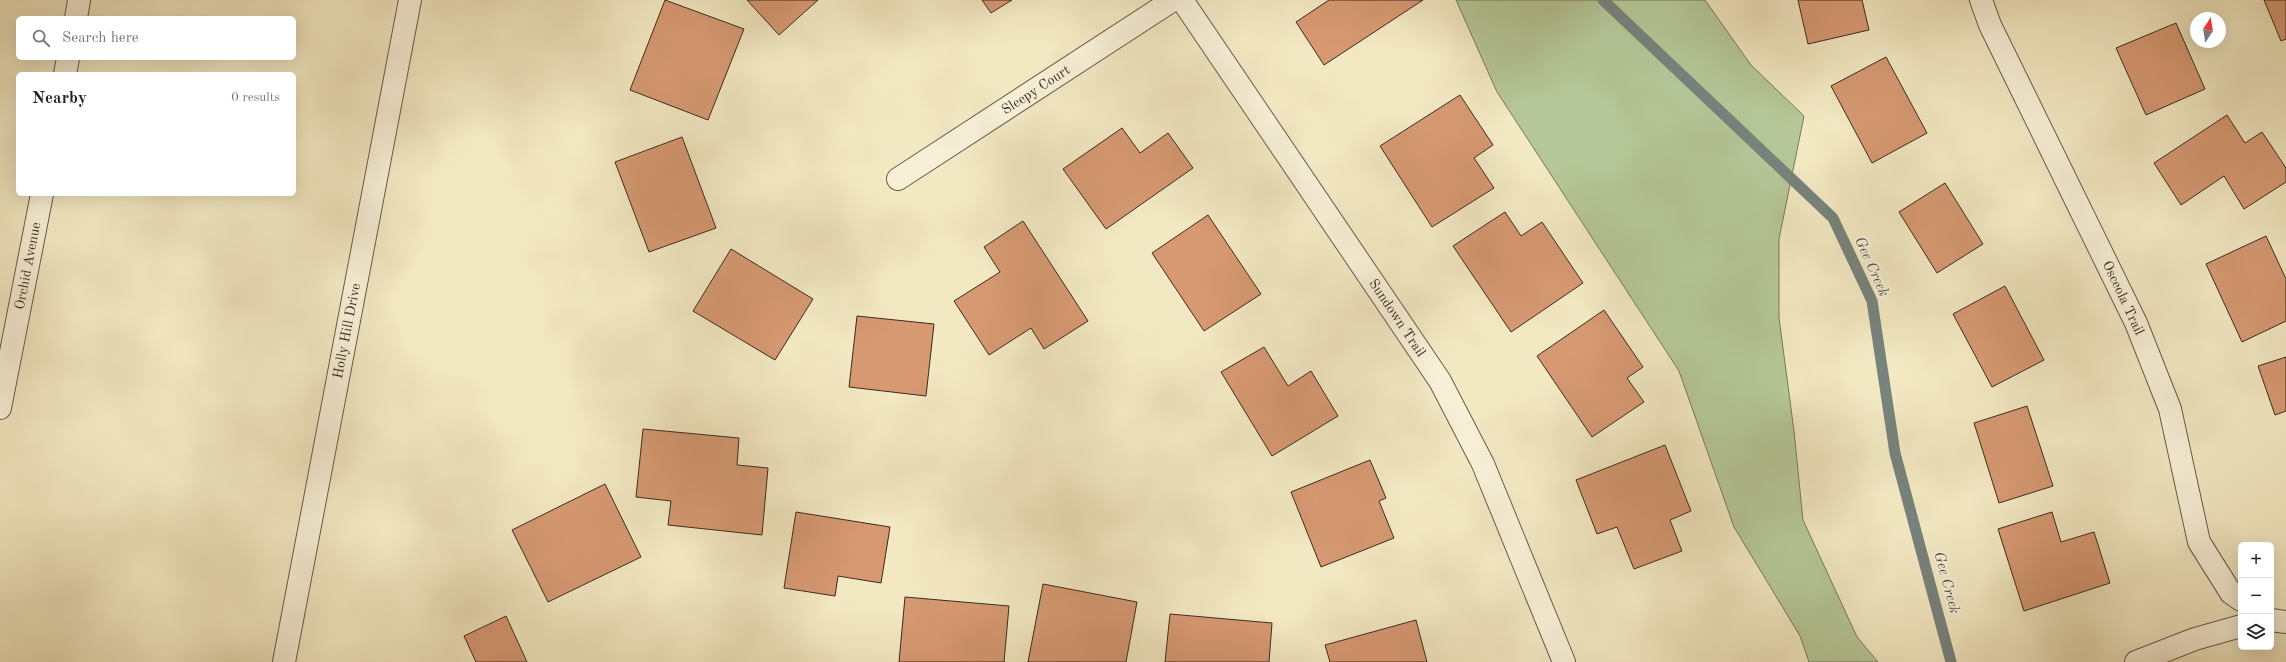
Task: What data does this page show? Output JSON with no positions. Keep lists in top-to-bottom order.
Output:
{
  "streets": {
    "street": [
      "Sleepy Court",
      "Orchid Avenue",
      "Osceola Trail",
      "Sundown Trail",
      "Holly Hill Drive"
    ]
  },
  "water": ["Gee Creek"],
  "north": "top",
  "page": {
    "search": "Search here",
    "heading": ["Nearby", "0 results"],
    "map_buttons": ["+", "−"]
  }
}
